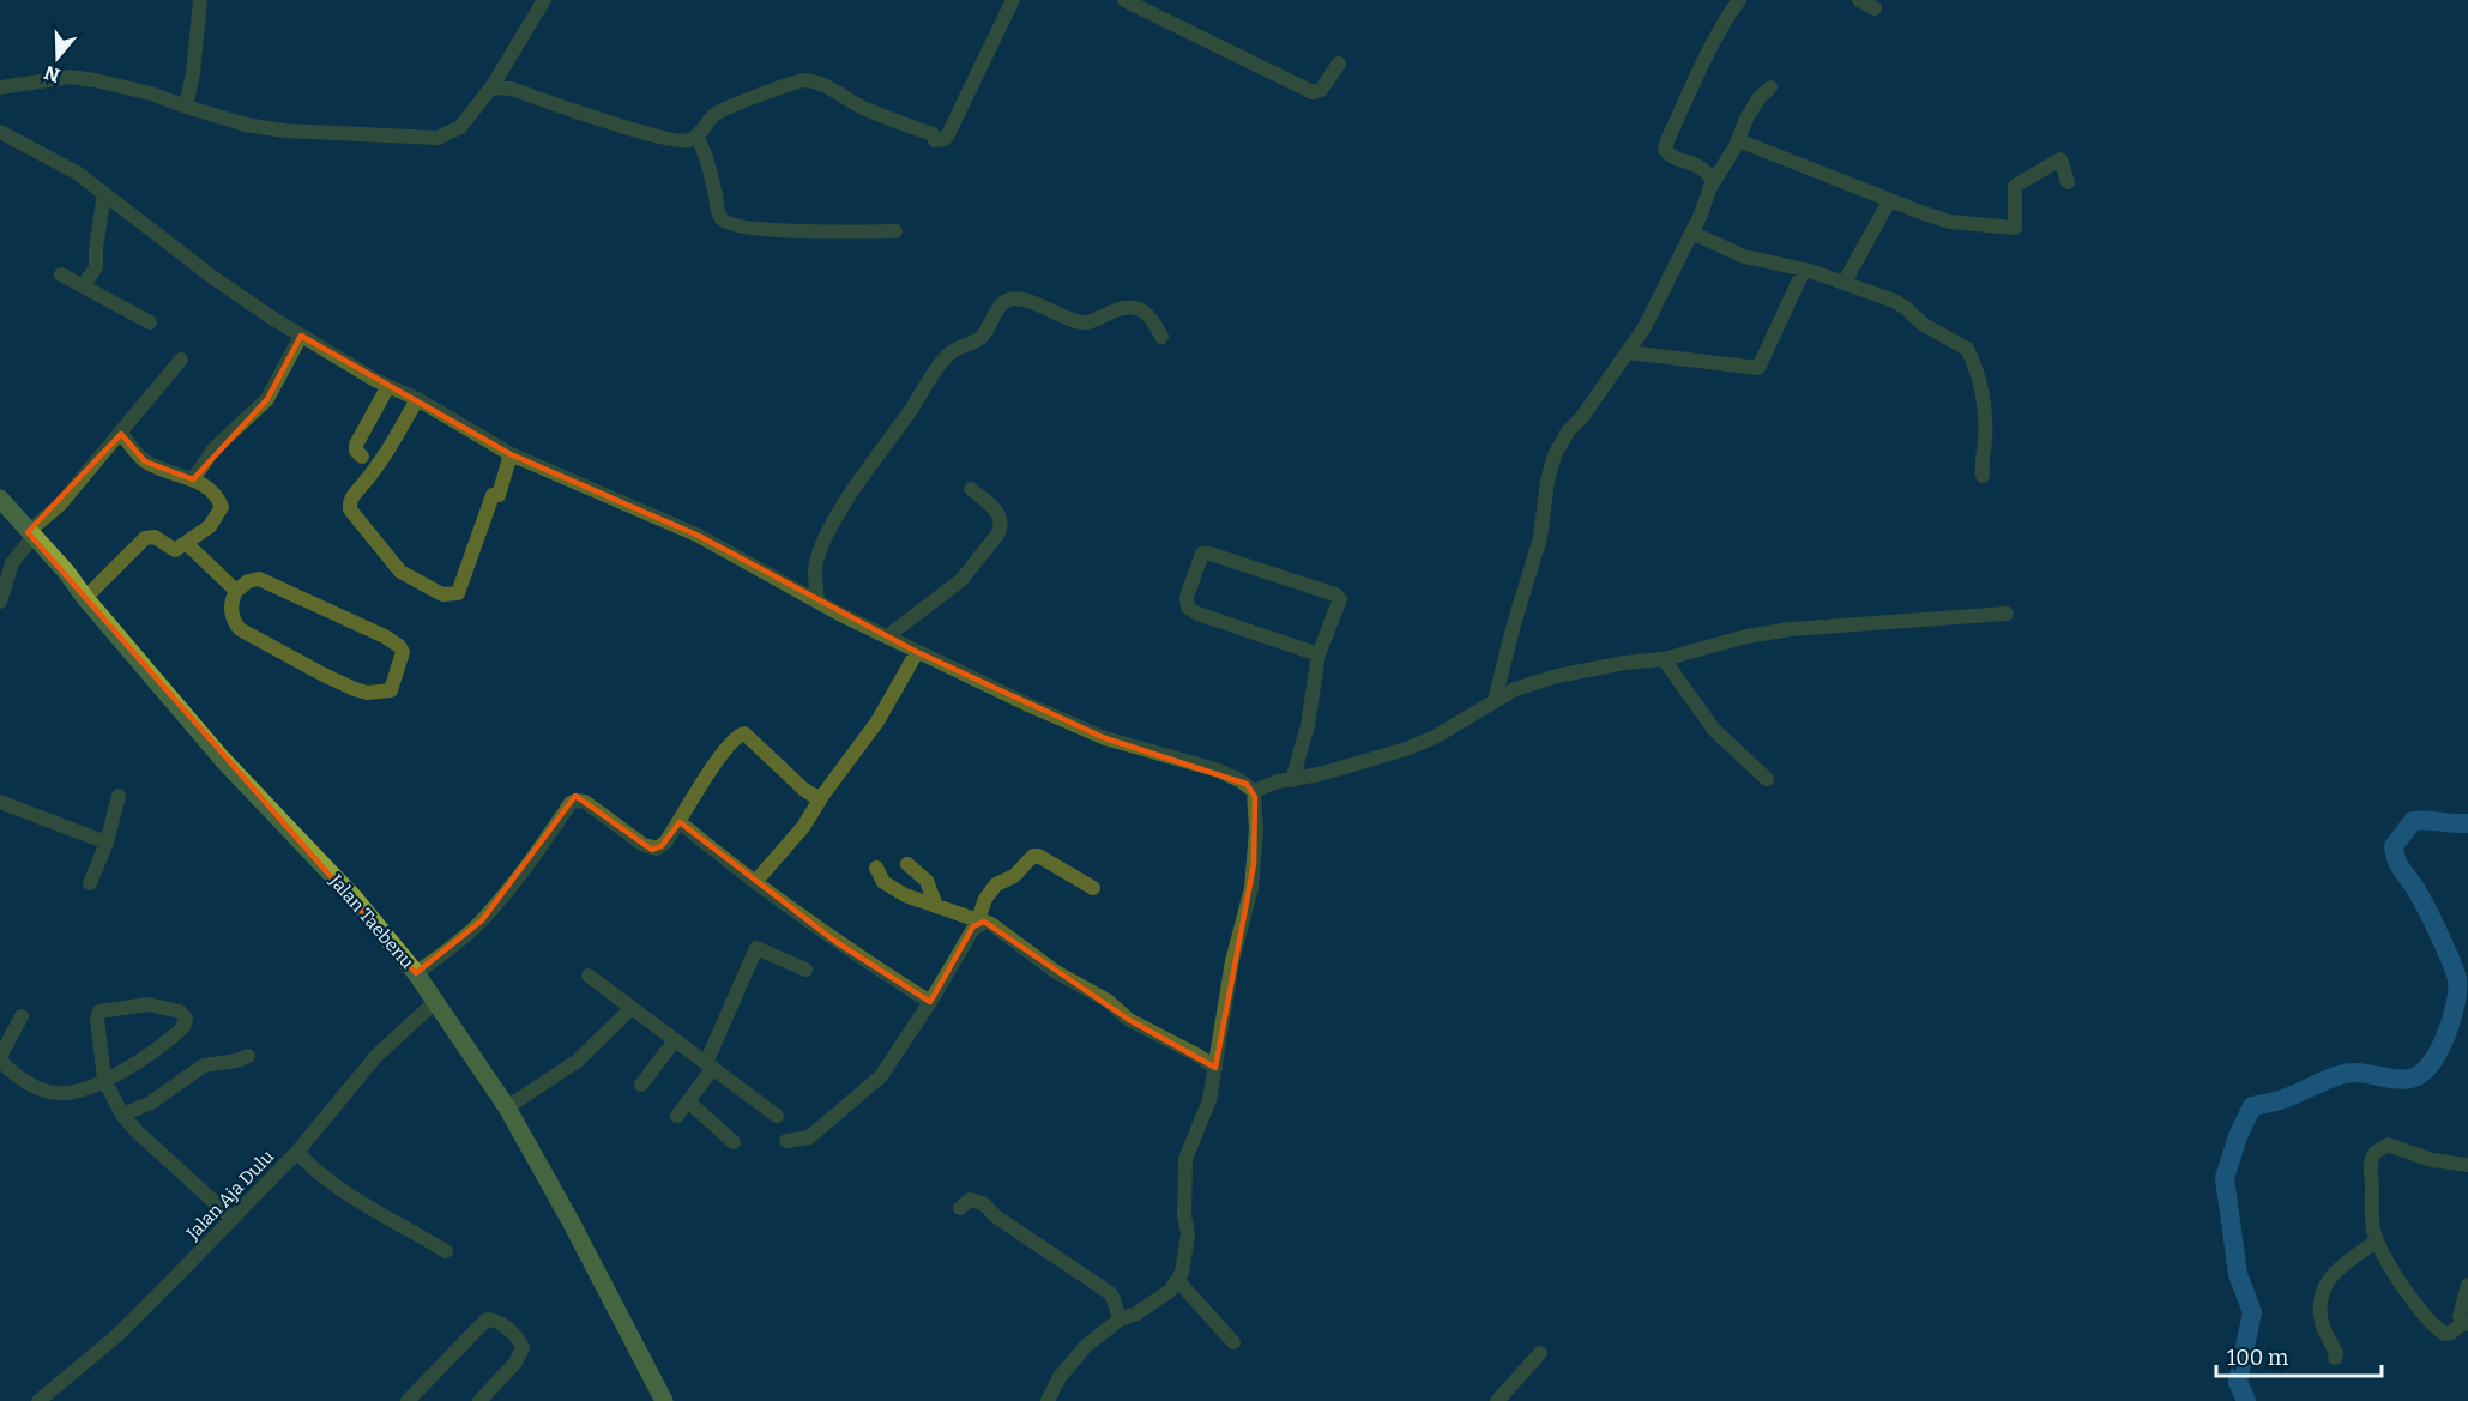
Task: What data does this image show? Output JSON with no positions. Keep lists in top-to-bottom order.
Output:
{
  "streets": {
    "main road": ["Jalan Taebenu"],
    "street": ["Jalan Aja Dulu"]
  },
  "crossings": [
    ["Jalan Taebenu", "Jalan Aja Dulu"]
  ],
  "scale_bar": "100 m",
  "north": "bottom"
}
